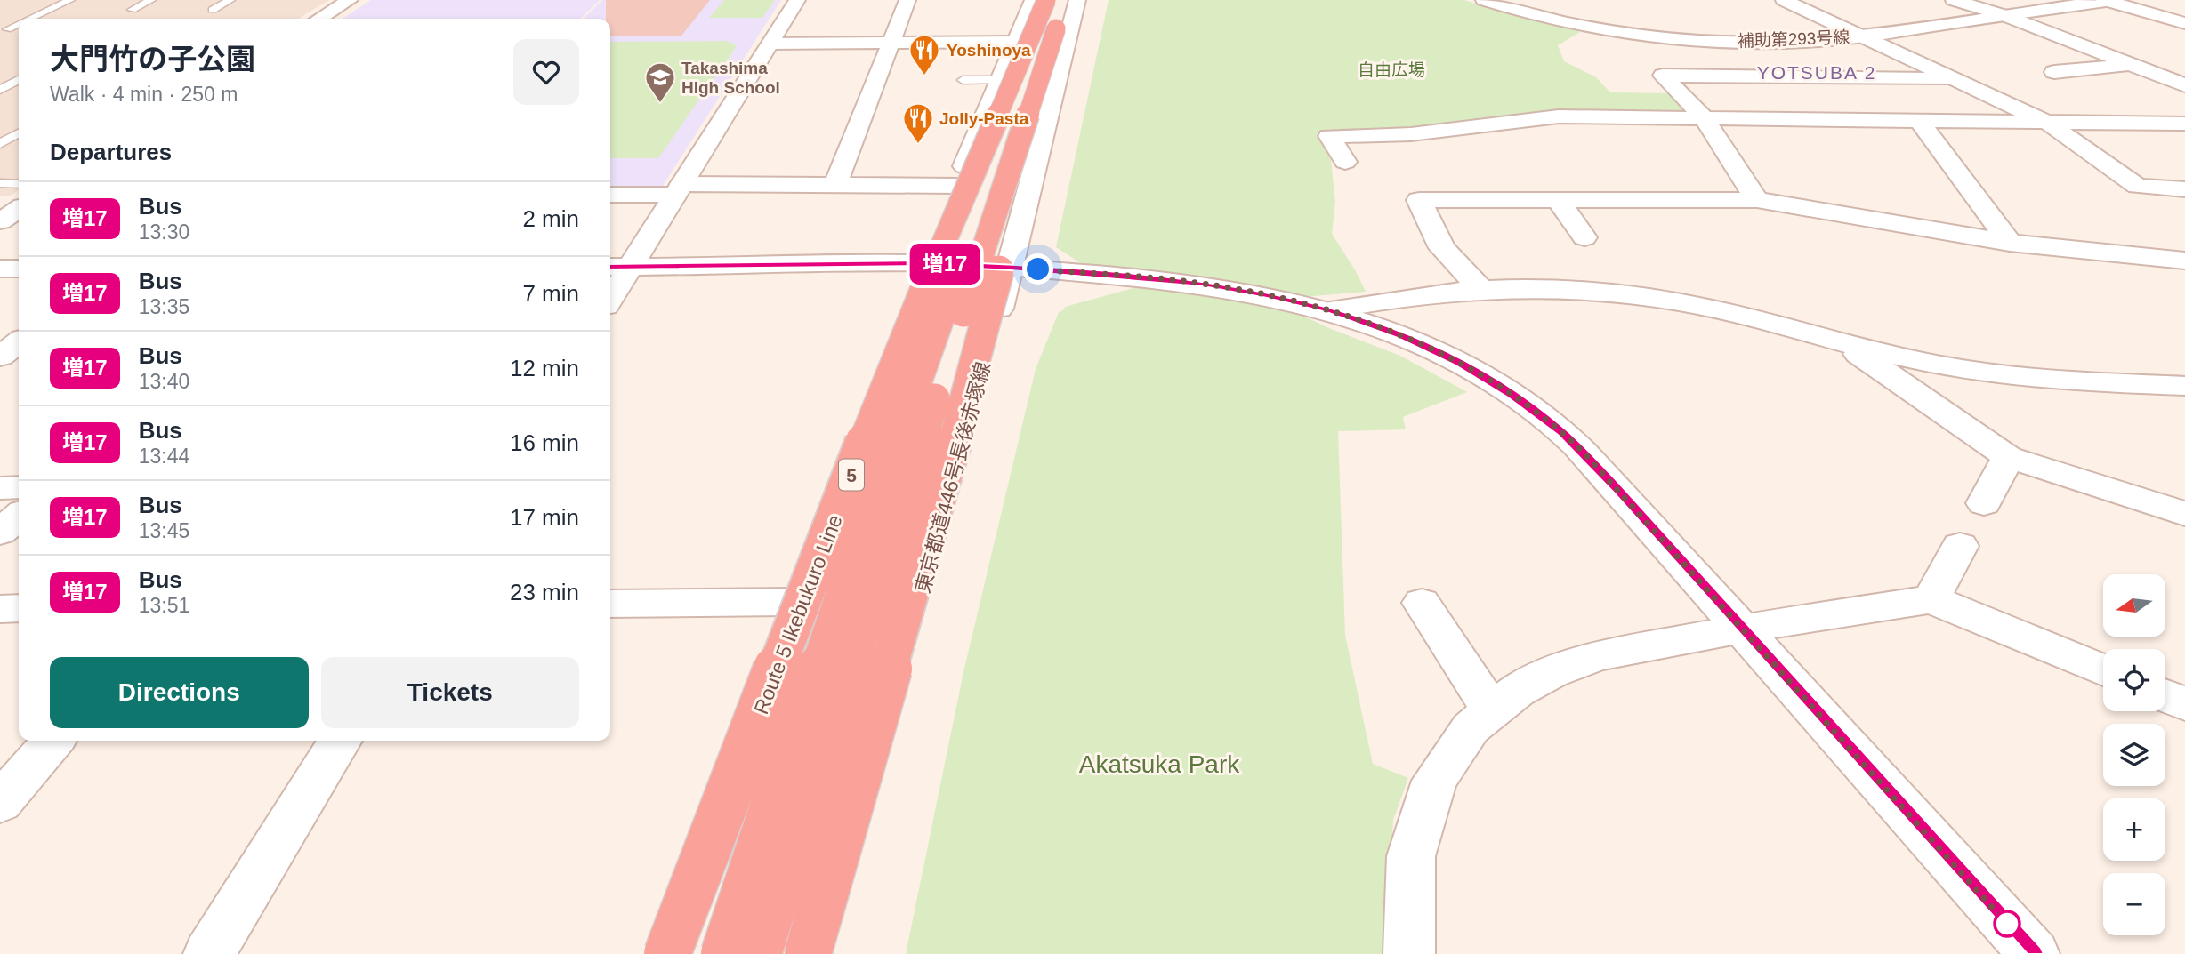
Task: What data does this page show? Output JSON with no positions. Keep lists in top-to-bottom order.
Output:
{
  "streets": {
    "highway": ["5", "Route 5 Ikebukuro Line"],
    "street": ["補助第293号線", "東京都道446号長後赤塚線"]
  },
  "districts": ["YOTSUBA 2"],
  "parks": ["自由広場", "Akatsuka Park"],
  "places": {
    "restaurant": ["Yoshinoya", "Jolly-Pasta"],
    "school or university": ["Takashima High School"]
  },
  "lines": ["bus line 増17"],
  "north": "left",
  "page": {
    "on_map": "増17",
    "heading": [
      ["大門竹の子公園", "Walk · 4 min · 250 m"],
      "Departures"
    ],
    "list": [
      {
        "mark": "増17",
        "name": "Bus",
        "note": "13:30",
        "value": "2 min"
      },
      {
        "mark": "増17",
        "name": "Bus",
        "note": "13:35",
        "value": "7 min"
      },
      {
        "mark": "増17",
        "name": "Bus",
        "note": "13:40",
        "value": "12 min"
      },
      {
        "mark": "増17",
        "name": "Bus",
        "note": "13:44",
        "value": "16 min"
      },
      {
        "mark": "増17",
        "name": "Bus",
        "note": "13:45",
        "value": "17 min"
      },
      {
        "mark": "増17",
        "name": "Bus",
        "note": "13:51",
        "value": "23 min"
      }
    ],
    "map_buttons": ["+", "−"],
    "buttons": ["Directions", "Tickets"]
  }
}
